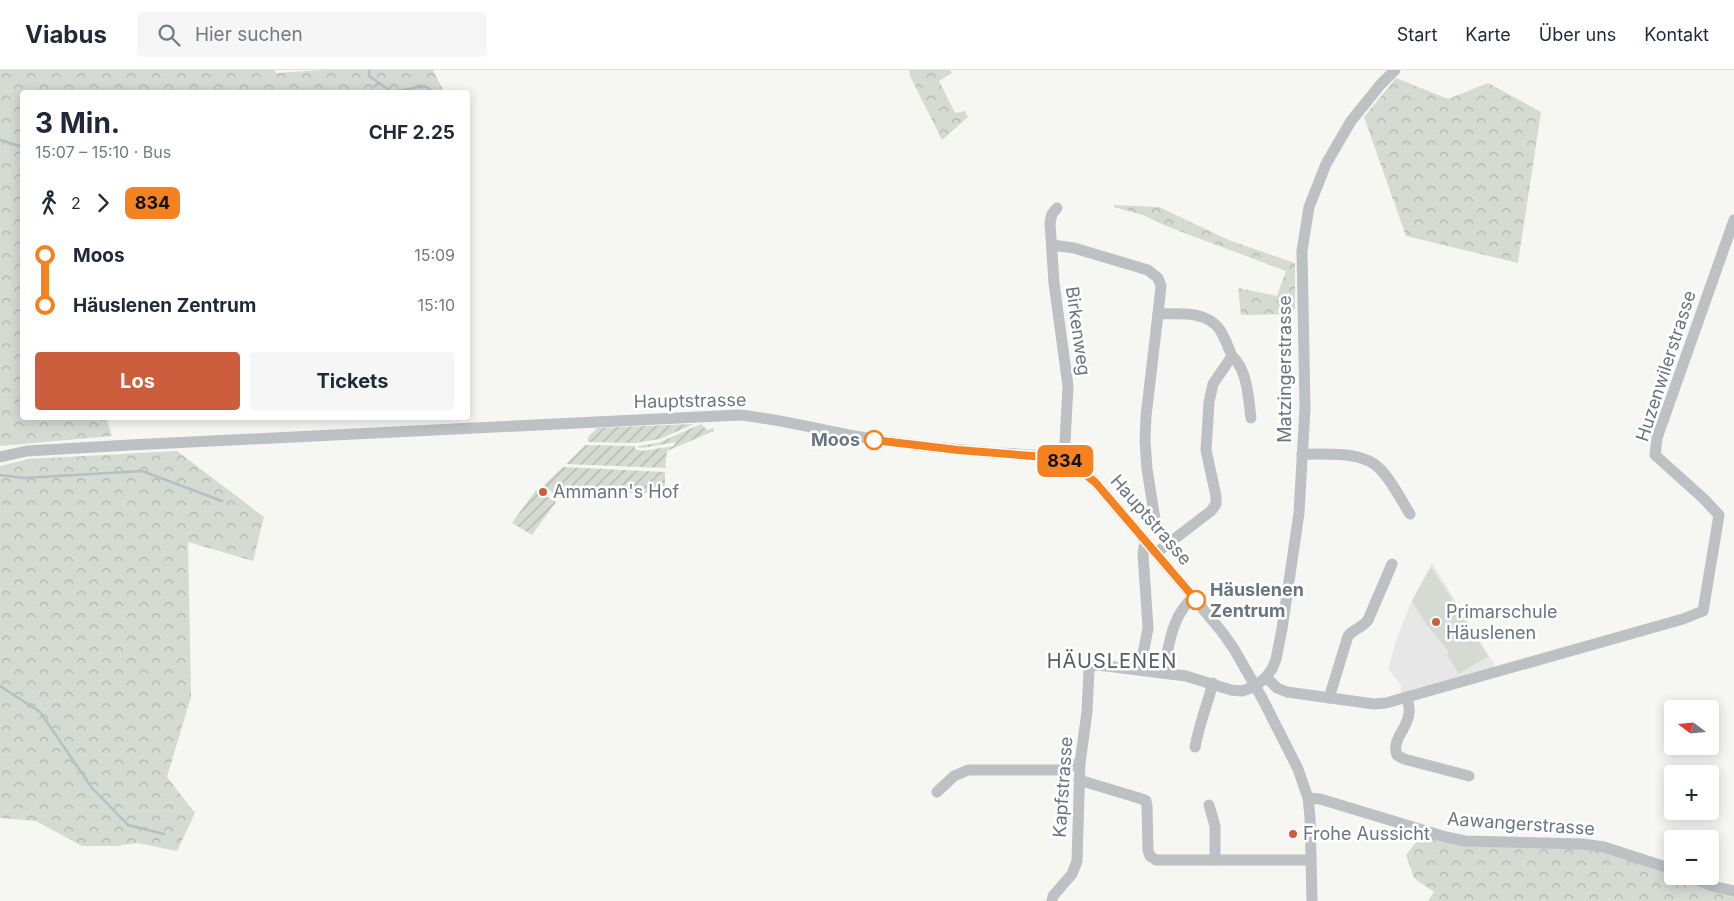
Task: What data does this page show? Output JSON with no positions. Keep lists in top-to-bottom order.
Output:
{
  "streets": {
    "street": [
      "Birkenweg",
      "Huzenwilerstrasse",
      "Matzingerstrasse",
      "Hauptstrasse",
      "Kapfstrasse",
      "Aawangerstrasse"
    ]
  },
  "crossings": [
    ["Birkenweg", "Hauptstrasse"],
    ["Huzenwilerstrasse", "Matzingerstrasse"],
    ["Matzingerstrasse", "Hauptstrasse"],
    ["Hauptstrasse", "Aawangerstrasse"]
  ],
  "districts": ["HÄUSLENEN"],
  "places": [
    "Moos",
    "Ammann's Hof",
    "Häuslenen Zentrum",
    "Primarschule Häuslenen",
    "Frohe Aussicht"
  ],
  "lines": ["bus line 834"],
  "north": "left",
  "page": {
    "header": "Viabus",
    "search": "Hier suchen",
    "nav": [
      "Start",
      "Karte",
      "Über uns",
      "Kontakt"
    ],
    "on_map": "834",
    "heading": ["3 Min.", "15:07 – 15:10 · Bus", "CHF 2.25"],
    "legs": ["2", "834"],
    "list": [
      {
        "name": "Moos",
        "value": "15:09"
      },
      {
        "name": "Häuslenen Zentrum",
        "value": "15:10"
      }
    ],
    "buttons": ["Los", "Tickets"],
    "map_buttons": ["+", "−"]
  }
}
